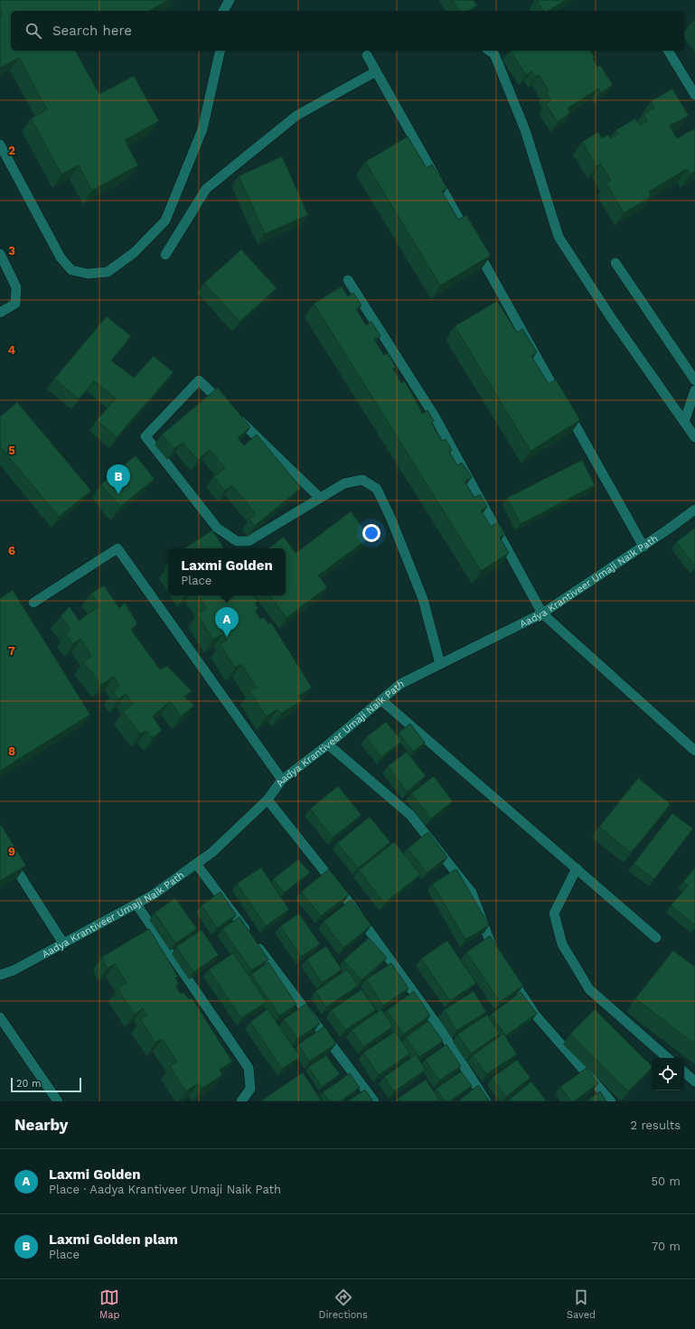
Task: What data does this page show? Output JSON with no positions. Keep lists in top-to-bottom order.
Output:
{
  "streets": {
    "street": ["Aadya Krantiveer Umaji Naik Path"]
  },
  "scale_bar": "20 m",
  "page": {
    "search": "Search here",
    "pins": ["B", "A"],
    "popup": ["Laxmi Golden", "Place"],
    "scale": "20 m",
    "heading": ["Nearby", "2 results"],
    "list": [
      {
        "mark": "A",
        "name": "Laxmi Golden",
        "note": "Place · Aadya Krantiveer Umaji Naik Path",
        "value": "50 m"
      },
      {
        "mark": "B",
        "name": "Laxmi Golden plam",
        "note": "Place",
        "value": "70 m"
      }
    ],
    "nav": ["Map", "Directions", "Saved"]
  },
  "grid": {
    "rows": [
      "2",
      "3",
      "4",
      "5",
      "6",
      "7",
      "8",
      "9"
    ]
  }
}
